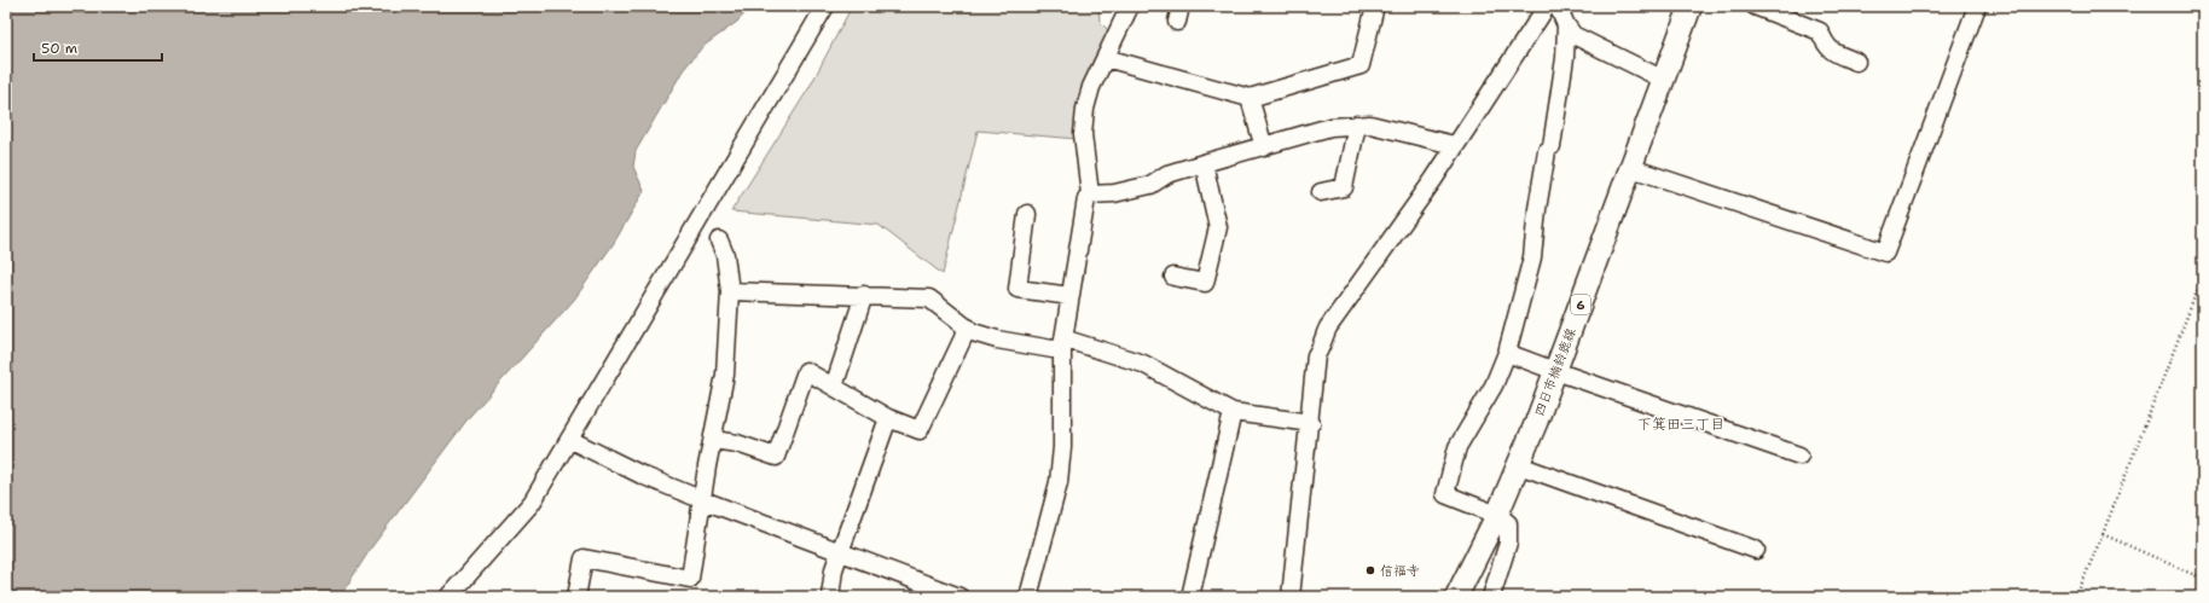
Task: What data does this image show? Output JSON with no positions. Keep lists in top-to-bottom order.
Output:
{
  "streets": {
    "main road": ["6", "四日市楠鈴鹿線"]
  },
  "districts": ["下箕田三丁目"],
  "places": ["信福寺"],
  "scale_bar": "50 m"
}
